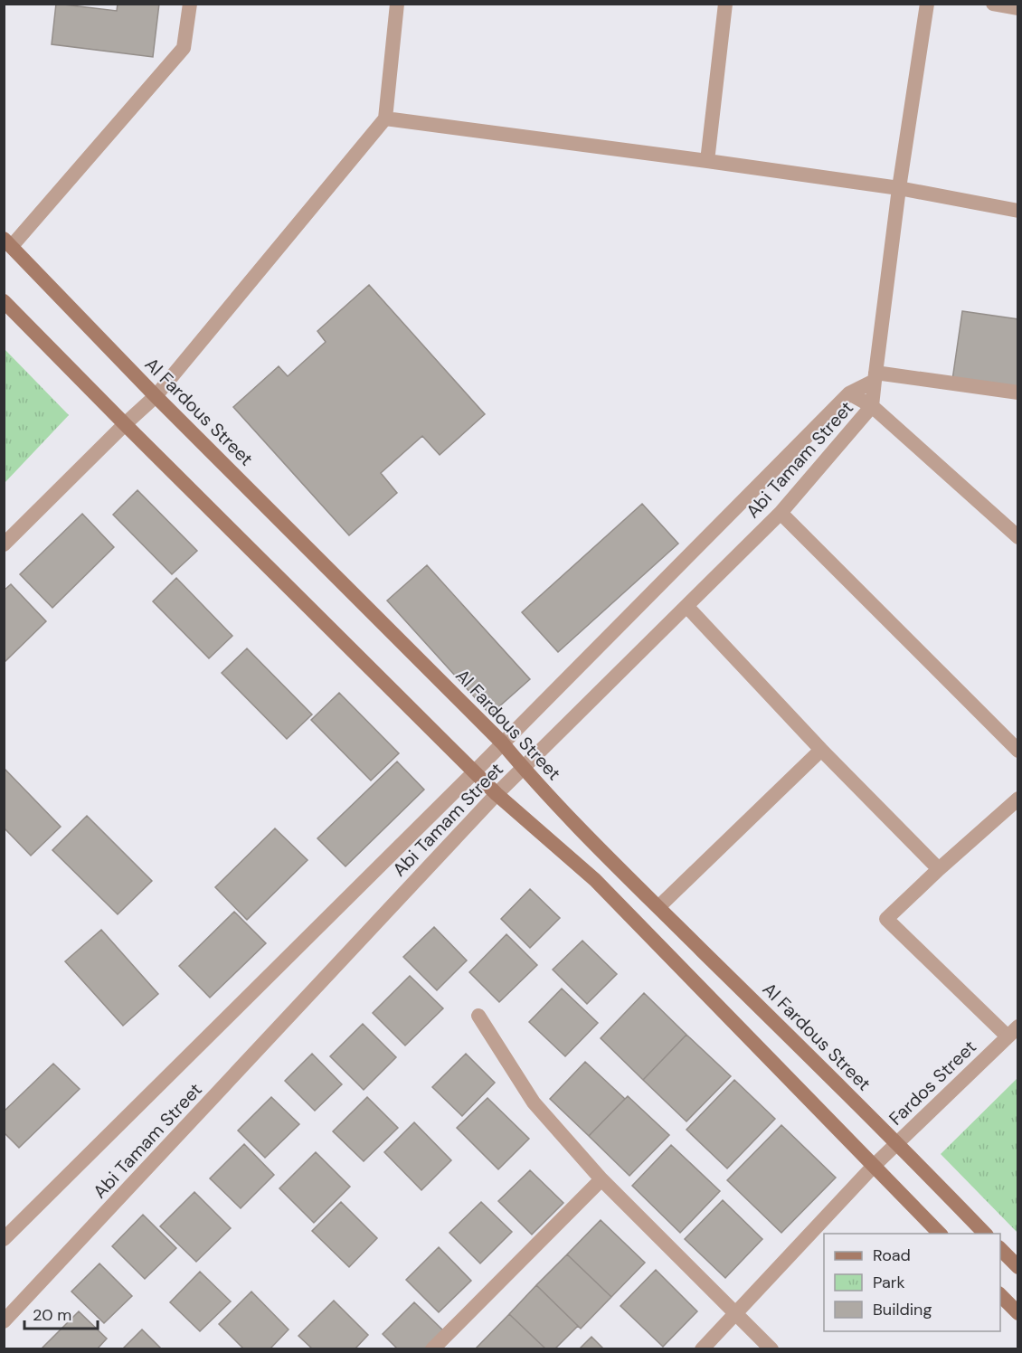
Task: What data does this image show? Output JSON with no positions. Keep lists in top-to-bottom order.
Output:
{
  "streets": {
    "main road": ["Al Fardous Street"],
    "street": ["Abi Tamam Street", "Fardos Street"]
  },
  "crossings": [
    ["Al Fardous Street", "Abi Tamam Street"],
    ["Al Fardous Street", "Fardos Street"]
  ],
  "legend": ["Road", "Park", "Building"],
  "scale_bar": "20 m"
}
